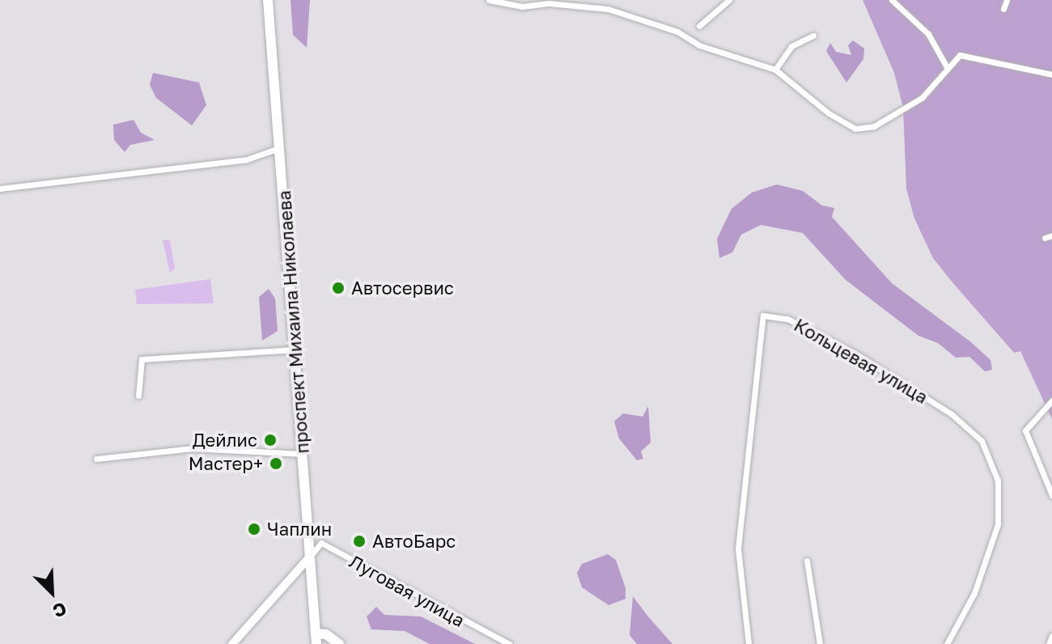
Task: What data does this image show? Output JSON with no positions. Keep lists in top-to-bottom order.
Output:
{
  "streets": {
    "main road": ["проспект Михаила Николаева"],
    "street": ["Кольцевая улица", "Луговая улица"]
  },
  "crossings": [
    ["проспект Михаила Николаева", "Луговая улица"]
  ],
  "places": [
    "Автосервис",
    "Дейлис",
    "Мастер+",
    "Чаплин",
    "АвтоБарс"
  ],
  "north": "bottom right"
}
